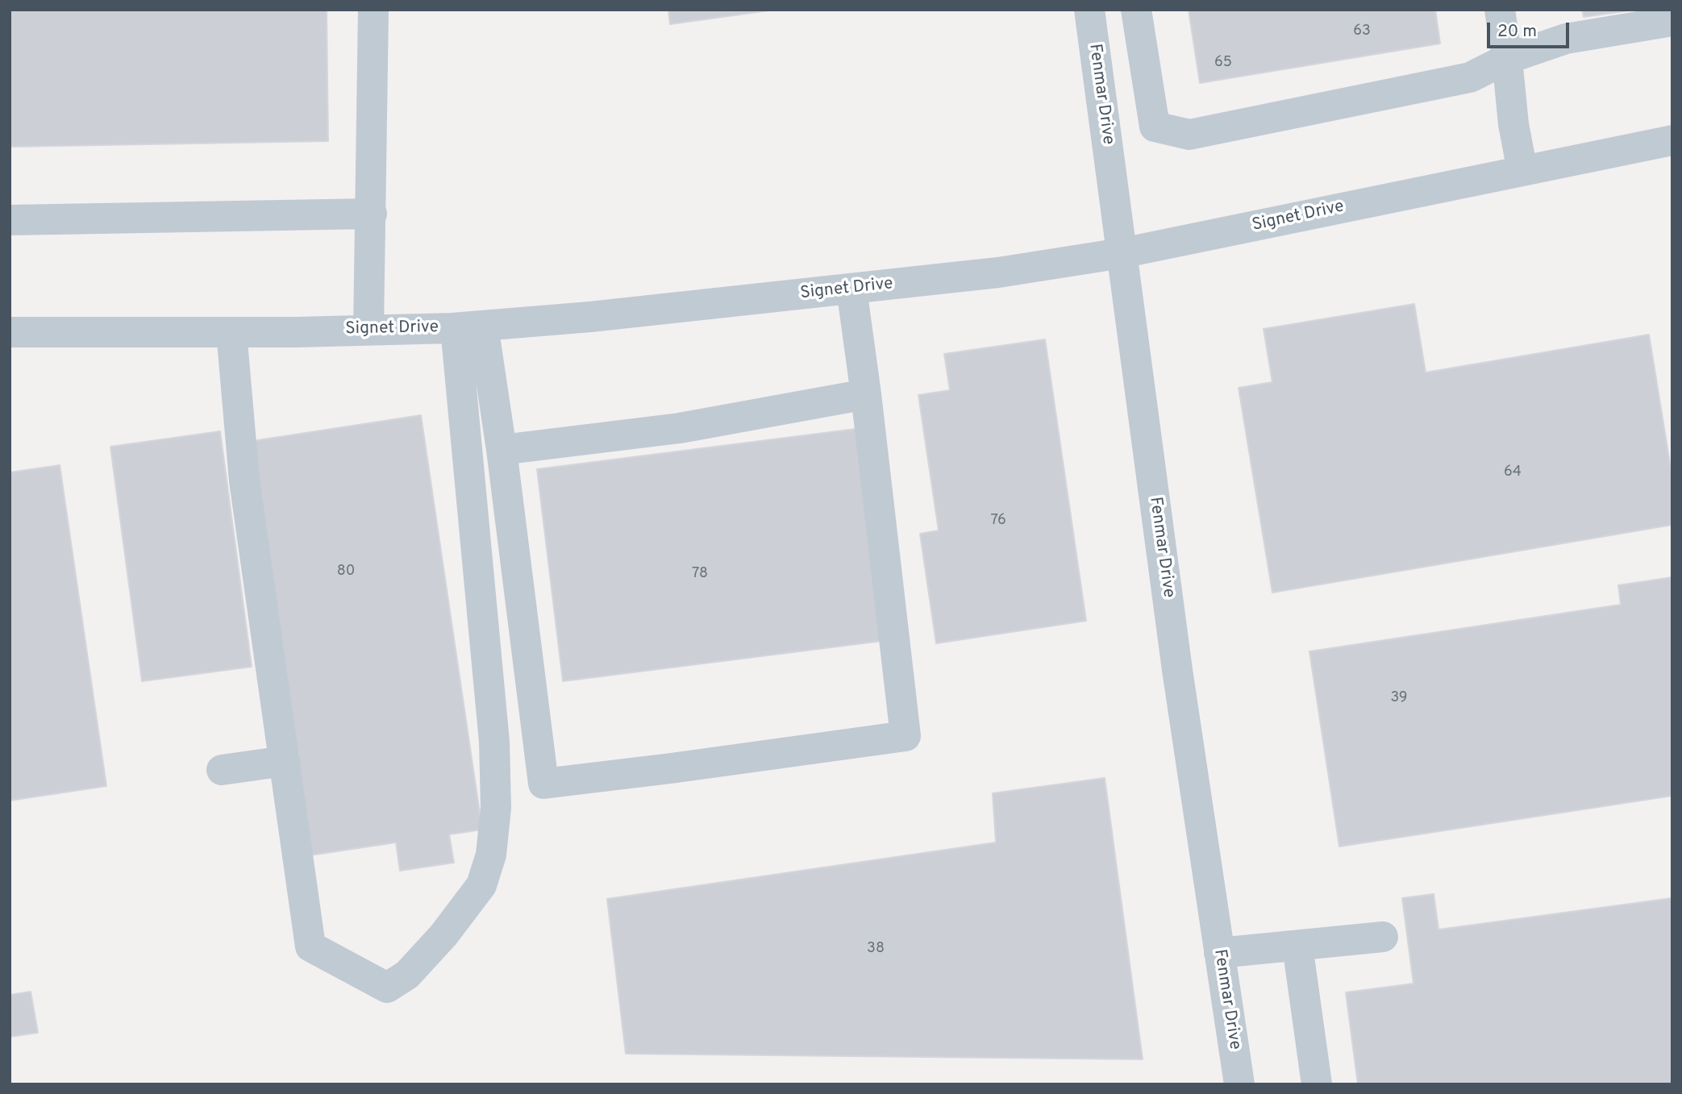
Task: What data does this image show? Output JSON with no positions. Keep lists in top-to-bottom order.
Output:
{
  "streets": {
    "street": ["Fenmar Drive", "Signet Drive"]
  },
  "crossings": [
    ["Fenmar Drive", "Signet Drive"]
  ],
  "house_numbers": [
    "63",
    "65",
    "64",
    "76",
    "80",
    "78",
    "39",
    "38"
  ],
  "scale_bar": "20 m"
}
